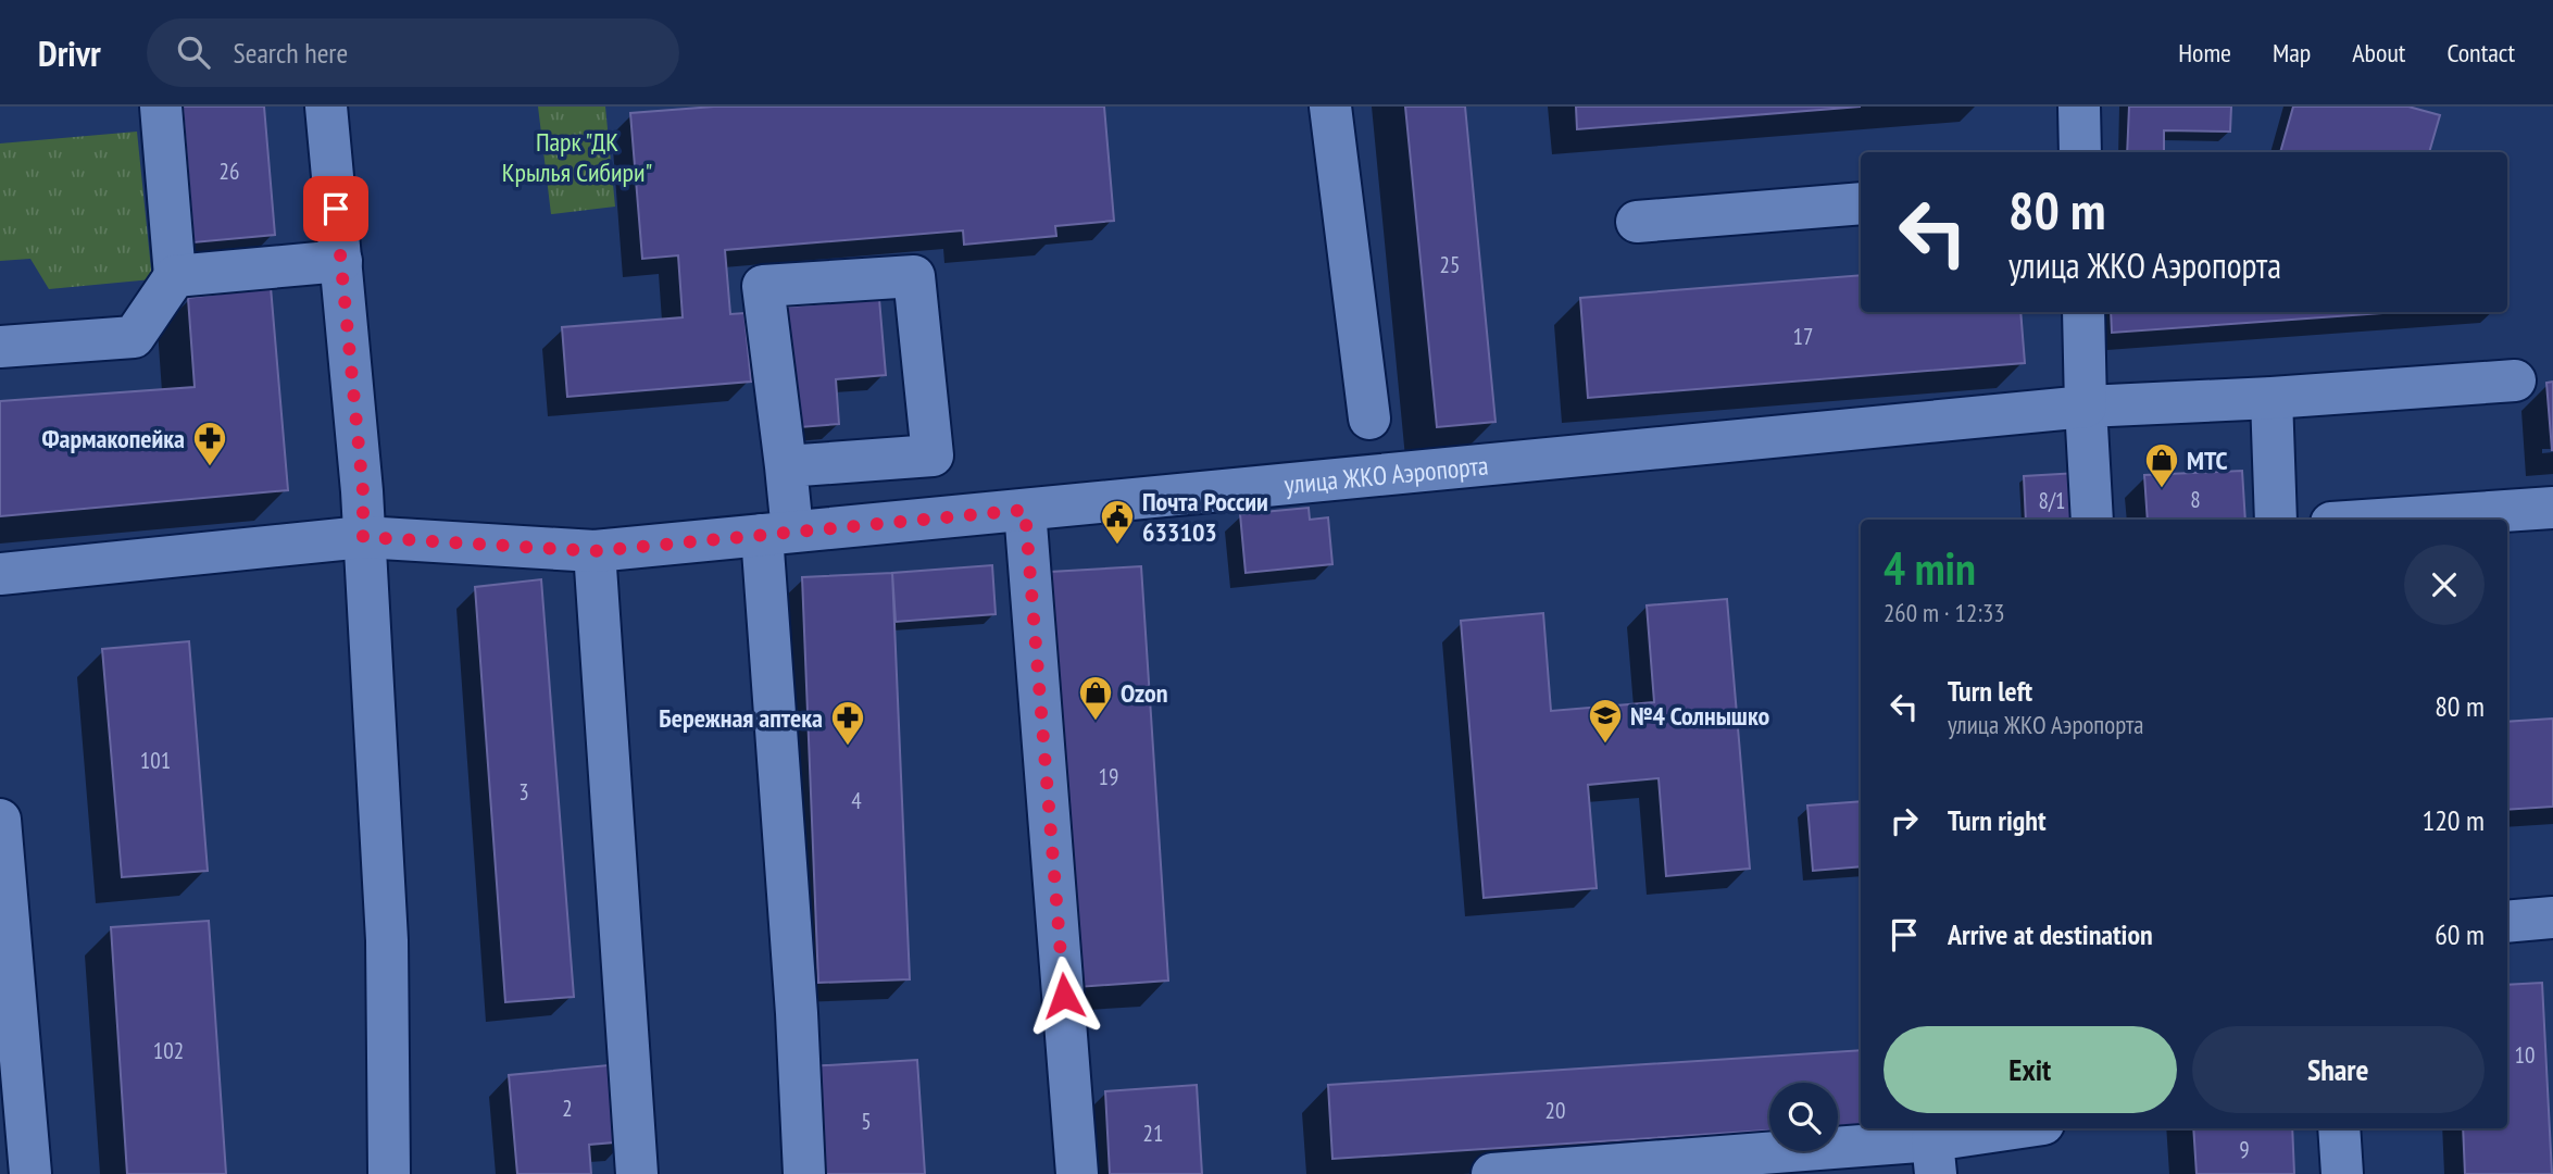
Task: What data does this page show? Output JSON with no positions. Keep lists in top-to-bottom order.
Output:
{
  "streets": {
    "street": ["улица ЖКО Аэропорта"]
  },
  "parks": ["Парк \"ДК Крылья Сибири\""],
  "places": {
    "pharmacy": ["Фармакопейка", "Бережная аптека"],
    "shop": ["МТС", "Ozon"],
    "public building": ["Почта России 633103"],
    "school or university": ["№4 Солнышко"]
  },
  "house_numbers": [
    "26",
    "25",
    "17",
    "8",
    "8/1",
    "101",
    "19",
    "3",
    "4",
    "102",
    "10",
    "2",
    "20",
    "5",
    "21",
    "9"
  ],
  "page": {
    "header": "Drivr",
    "search": "Search here",
    "nav": [
      "Home",
      "Map",
      "About",
      "Contact"
    ],
    "turn": ["80 m", "улица ЖКО Аэропорта"],
    "heading": ["4 min", "260 m · 12:33"],
    "list": [
      {
        "name": "Turn left",
        "note": "улица ЖКО Аэропорта",
        "value": "80 m"
      },
      {
        "name": "Turn right",
        "value": "120 m"
      },
      {
        "name": "Arrive at destination",
        "value": "60 m"
      }
    ],
    "buttons": ["Exit", "Share"]
  }
}
